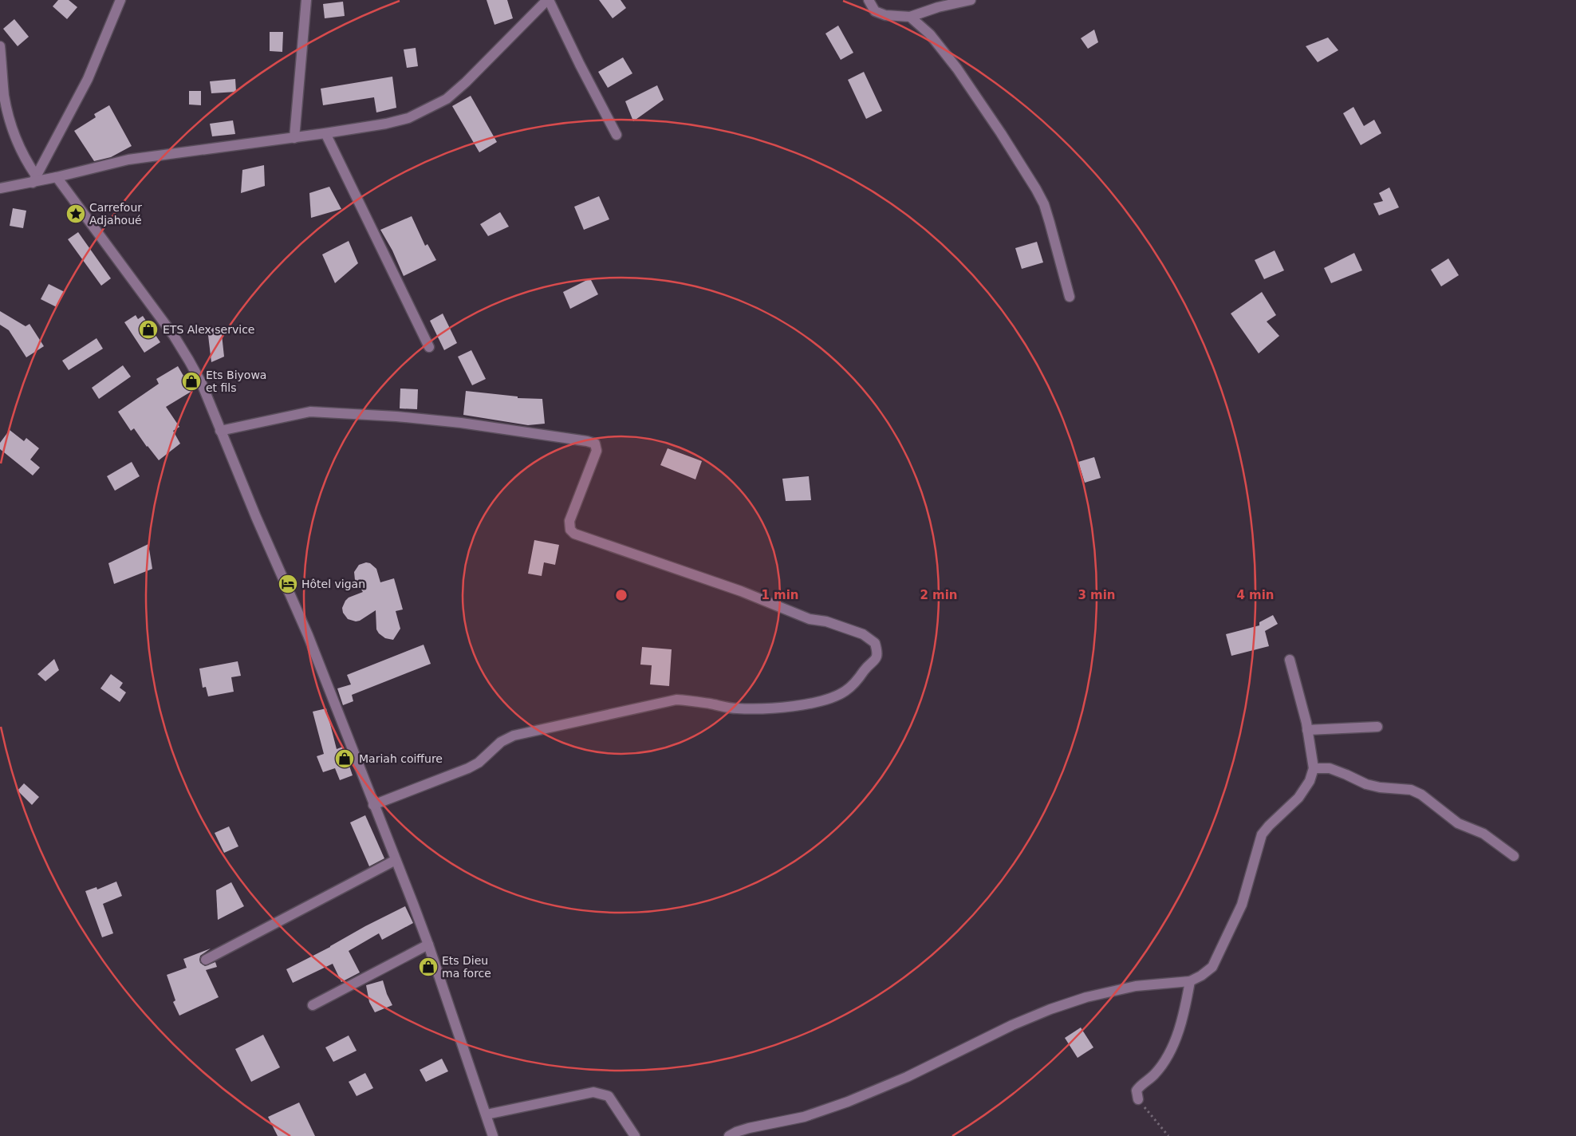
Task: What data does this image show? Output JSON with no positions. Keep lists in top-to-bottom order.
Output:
{
  "places": {
    "place": ["Carrefour Adjahoué"],
    "shop": [
      "ETS Alex service",
      "Ets Biyowa et fils",
      "Mariah coiffure",
      "Ets Dieu ma force"
    ],
    "hotel": ["Hôtel vigan"]
  },
  "rings": [
    "1 min",
    "2 min",
    "3 min",
    "4 min"
  ]
}
